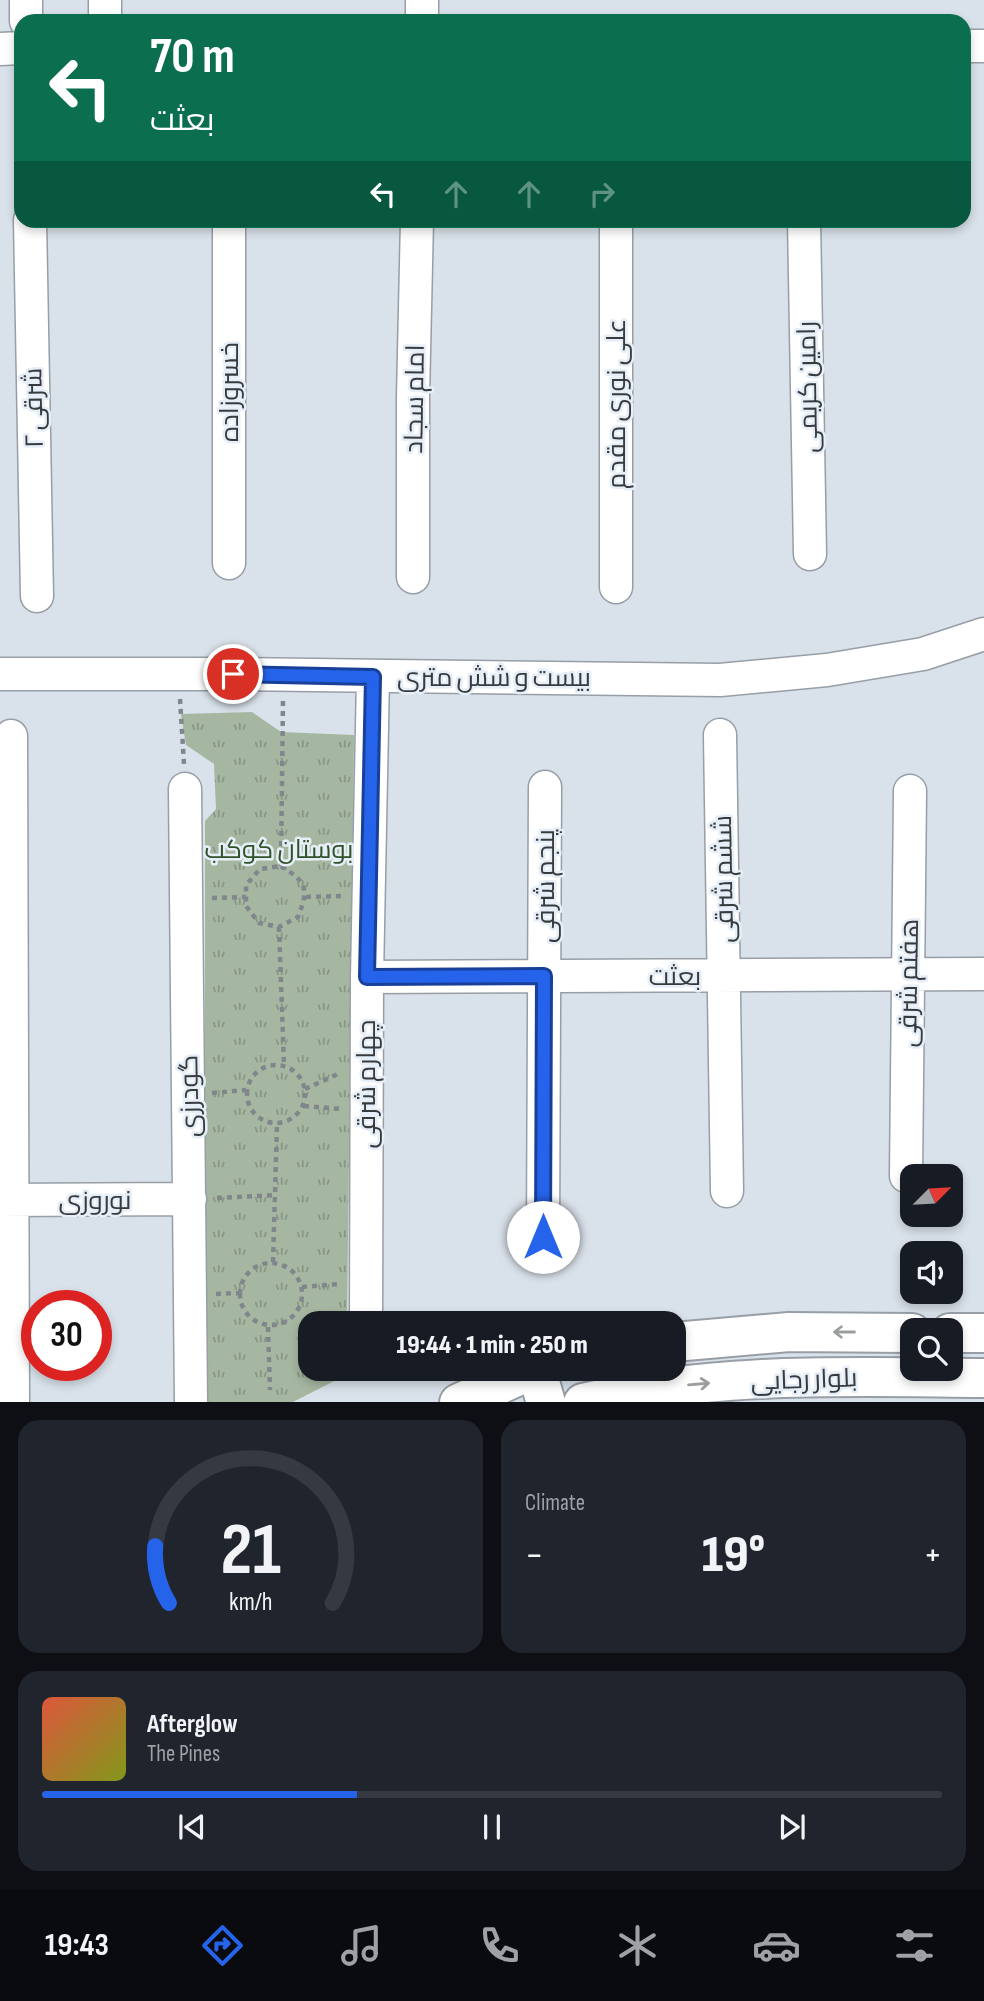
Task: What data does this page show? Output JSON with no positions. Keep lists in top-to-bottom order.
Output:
{
  "streets": {
    "main road": ["بلوار رجایی"],
    "street": [
      "رامین کریمی",
      "خسروزاده",
      "امام سجاد",
      "علی نوری مقدم",
      "۲ شرقی",
      "بیست و شش متری",
      "ششم شرقی",
      "پنجم شرقی",
      "بعثت",
      "هفتم شرقی",
      "چهارم شرقی",
      "گودرزی",
      "نوروزی"
    ]
  },
  "crossings": [
    ["بیست و شش متری", "چهارم شرقی"],
    ["ششم شرقی", "بعثت"],
    ["پنجم شرقی", "بعثت"],
    ["بعثت", "هفتم شرقی"],
    ["بعثت", "چهارم شرقی"],
    ["گودرزی", "نوروزی"]
  ],
  "parks": ["بوستان کوکب"],
  "north": "top right",
  "page": {
    "turn": ["70 m", "بعثت"],
    "limit": "30",
    "trip": "19:44 · 1 min · 250 m",
    "tile": "Climate",
    "heat": ["−", "19°", "+"],
    "song": ["Afterglow", "The Pines"],
    "tabs": "19:43",
    "gauge": ["21", "km/h"]
  }
}
